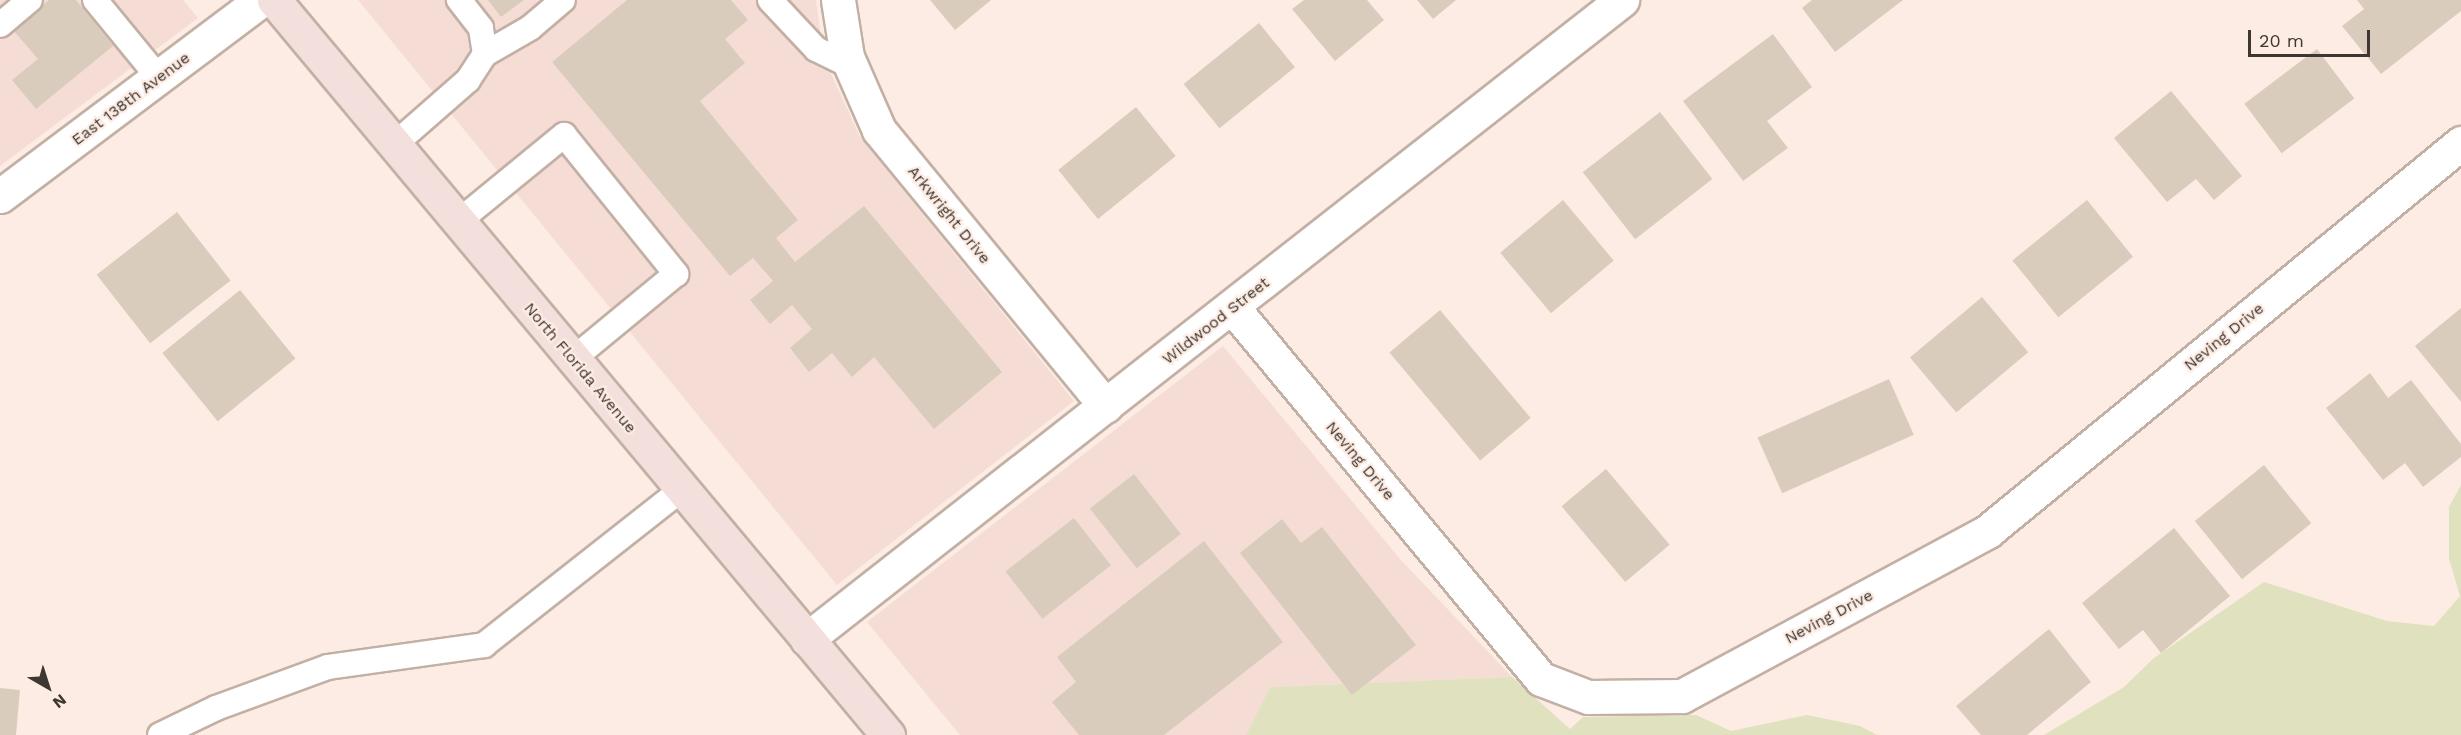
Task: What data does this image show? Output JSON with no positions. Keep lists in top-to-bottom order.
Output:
{
  "streets": {
    "main road": ["North Florida Avenue"],
    "street": [
      "East 138th Avenue",
      "Arkwright Drive",
      "Wildwood Street",
      "Neving Drive"
    ]
  },
  "crossings": [
    ["Arkwright Drive", "Wildwood Street"],
    ["Wildwood Street", "Neving Drive"],
    ["Wildwood Street", "North Florida Avenue"]
  ],
  "scale_bar": "20 m",
  "north": "bottom right"
}
